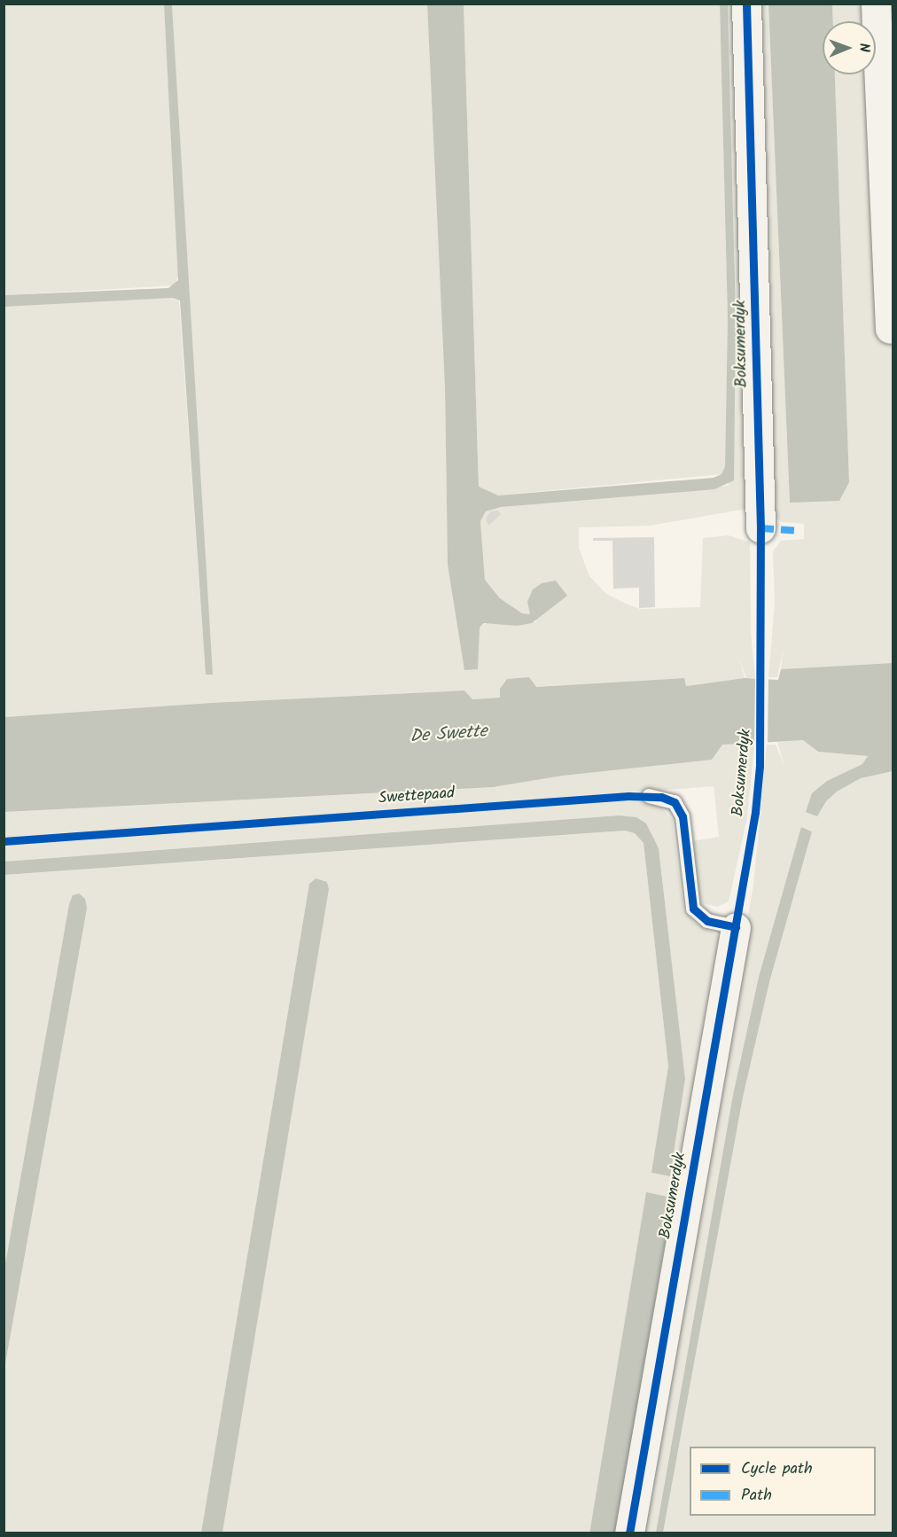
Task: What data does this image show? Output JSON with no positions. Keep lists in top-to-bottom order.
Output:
{
  "streets": {
    "street": ["Boksumerdyk"],
    "cycle path": ["Swettepaad"]
  },
  "water": ["De Swette"],
  "legend": ["Cycle path", "Path"],
  "north": "right"
}
